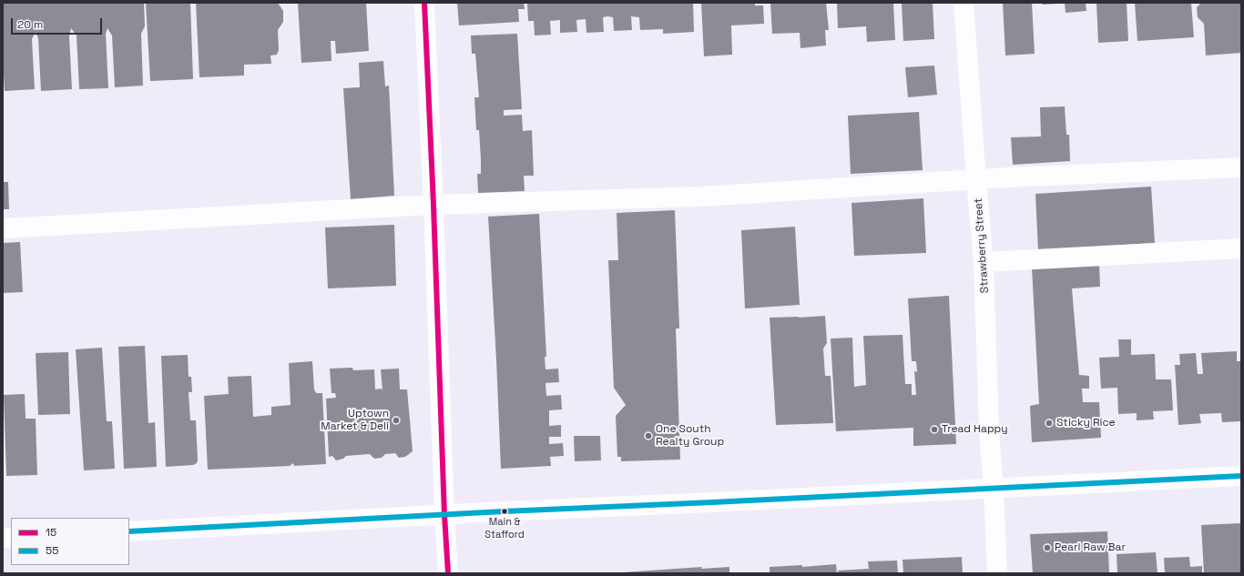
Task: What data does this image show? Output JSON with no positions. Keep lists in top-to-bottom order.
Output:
{
  "streets": {
    "street": ["Strawberry Street"]
  },
  "places": [
    "Uptown Market & Deli",
    "Sticky Rice",
    "Tread Happy",
    "One South Realty Group",
    "Main & Stafford",
    "Pearl Raw Bar"
  ],
  "lines": ["transit line 15", "transit line 55"],
  "legend": ["15", "55"],
  "scale_bar": "20 m"
}
